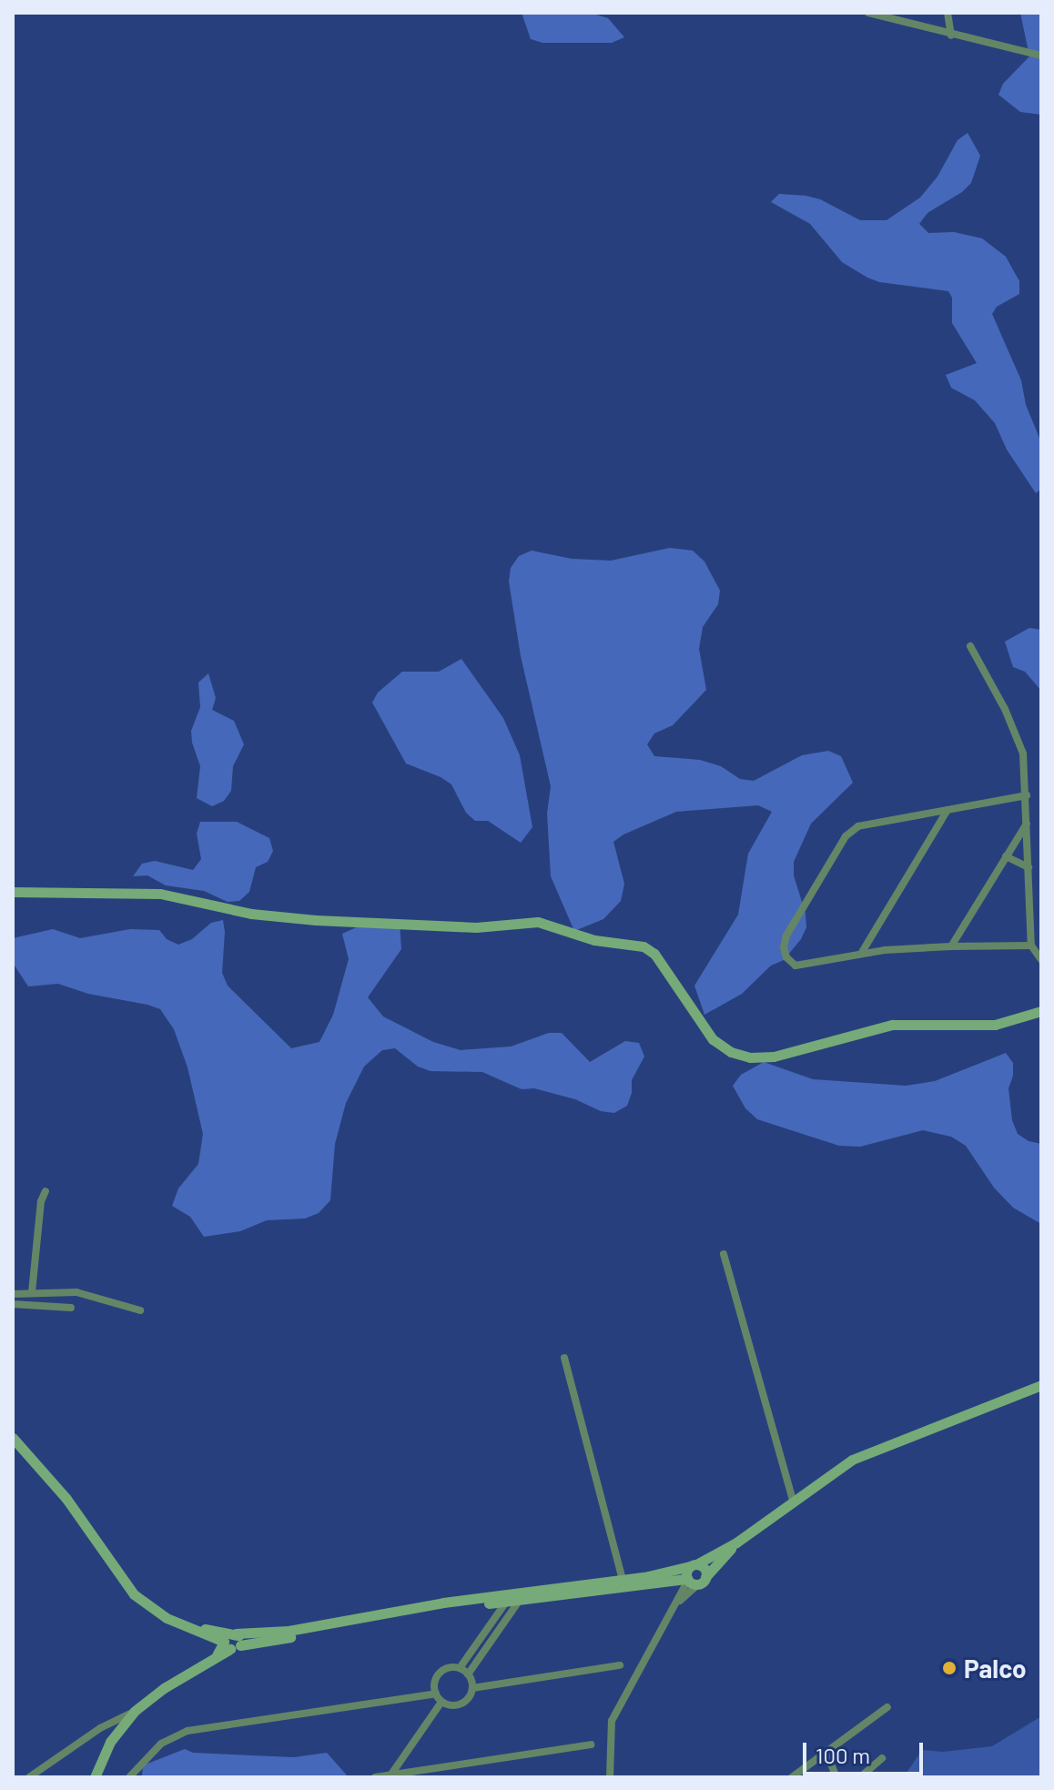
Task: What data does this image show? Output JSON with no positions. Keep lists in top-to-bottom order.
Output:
{
  "places": ["Palco"],
  "scale_bar": "100 m"
}
